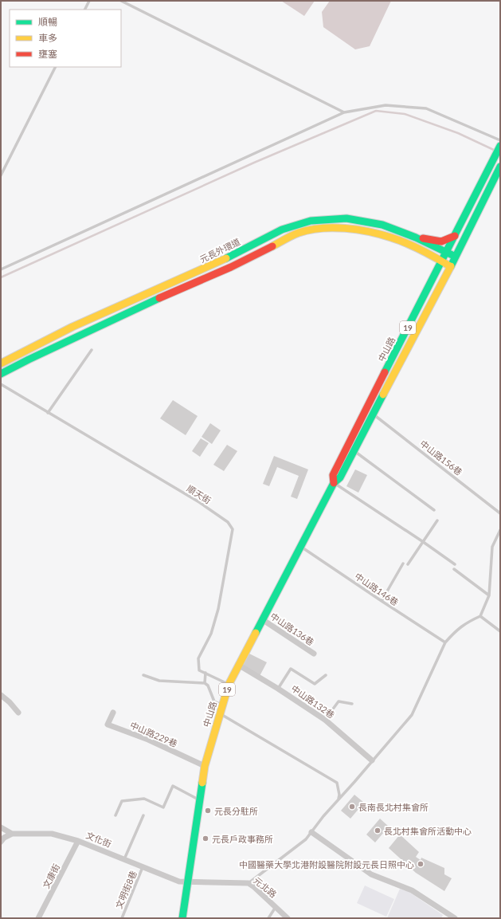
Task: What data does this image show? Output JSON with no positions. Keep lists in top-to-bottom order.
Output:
{
  "streets": {
    "main road": ["元長外環道", "19", "中山路"],
    "street": [
      "中山路136巷",
      "中山路132巷",
      "中山路229巷",
      "文化街",
      "文康街",
      "元北路"
    ],
    "lane": [
      "中山路156巷",
      "順天街",
      "中山路146巷",
      "文明街8巷"
    ]
  },
  "crossings": [
    ["元長外環道", "中山路"],
    ["中山路", "中山路156巷"],
    ["中山路", "中山路146巷"],
    ["中山路", "中山路136巷"],
    ["中山路", "中山路132巷"],
    ["中山路", "中山路229巷"],
    ["中山路", "文化街"],
    ["中山路", "元北路"],
    ["文化街", "文康街"],
    ["文化街", "元北路"],
    ["文化街", "文明街8巷"]
  ],
  "places": [
    "長南長北村集會所",
    "元長分駐所",
    "長北村集會所活動中心",
    "元長戶政事務所",
    "中國醫藥大學北港附設醫院附設元長日照中心"
  ],
  "legend": ["順暢", "車多", "壅塞"]
}
